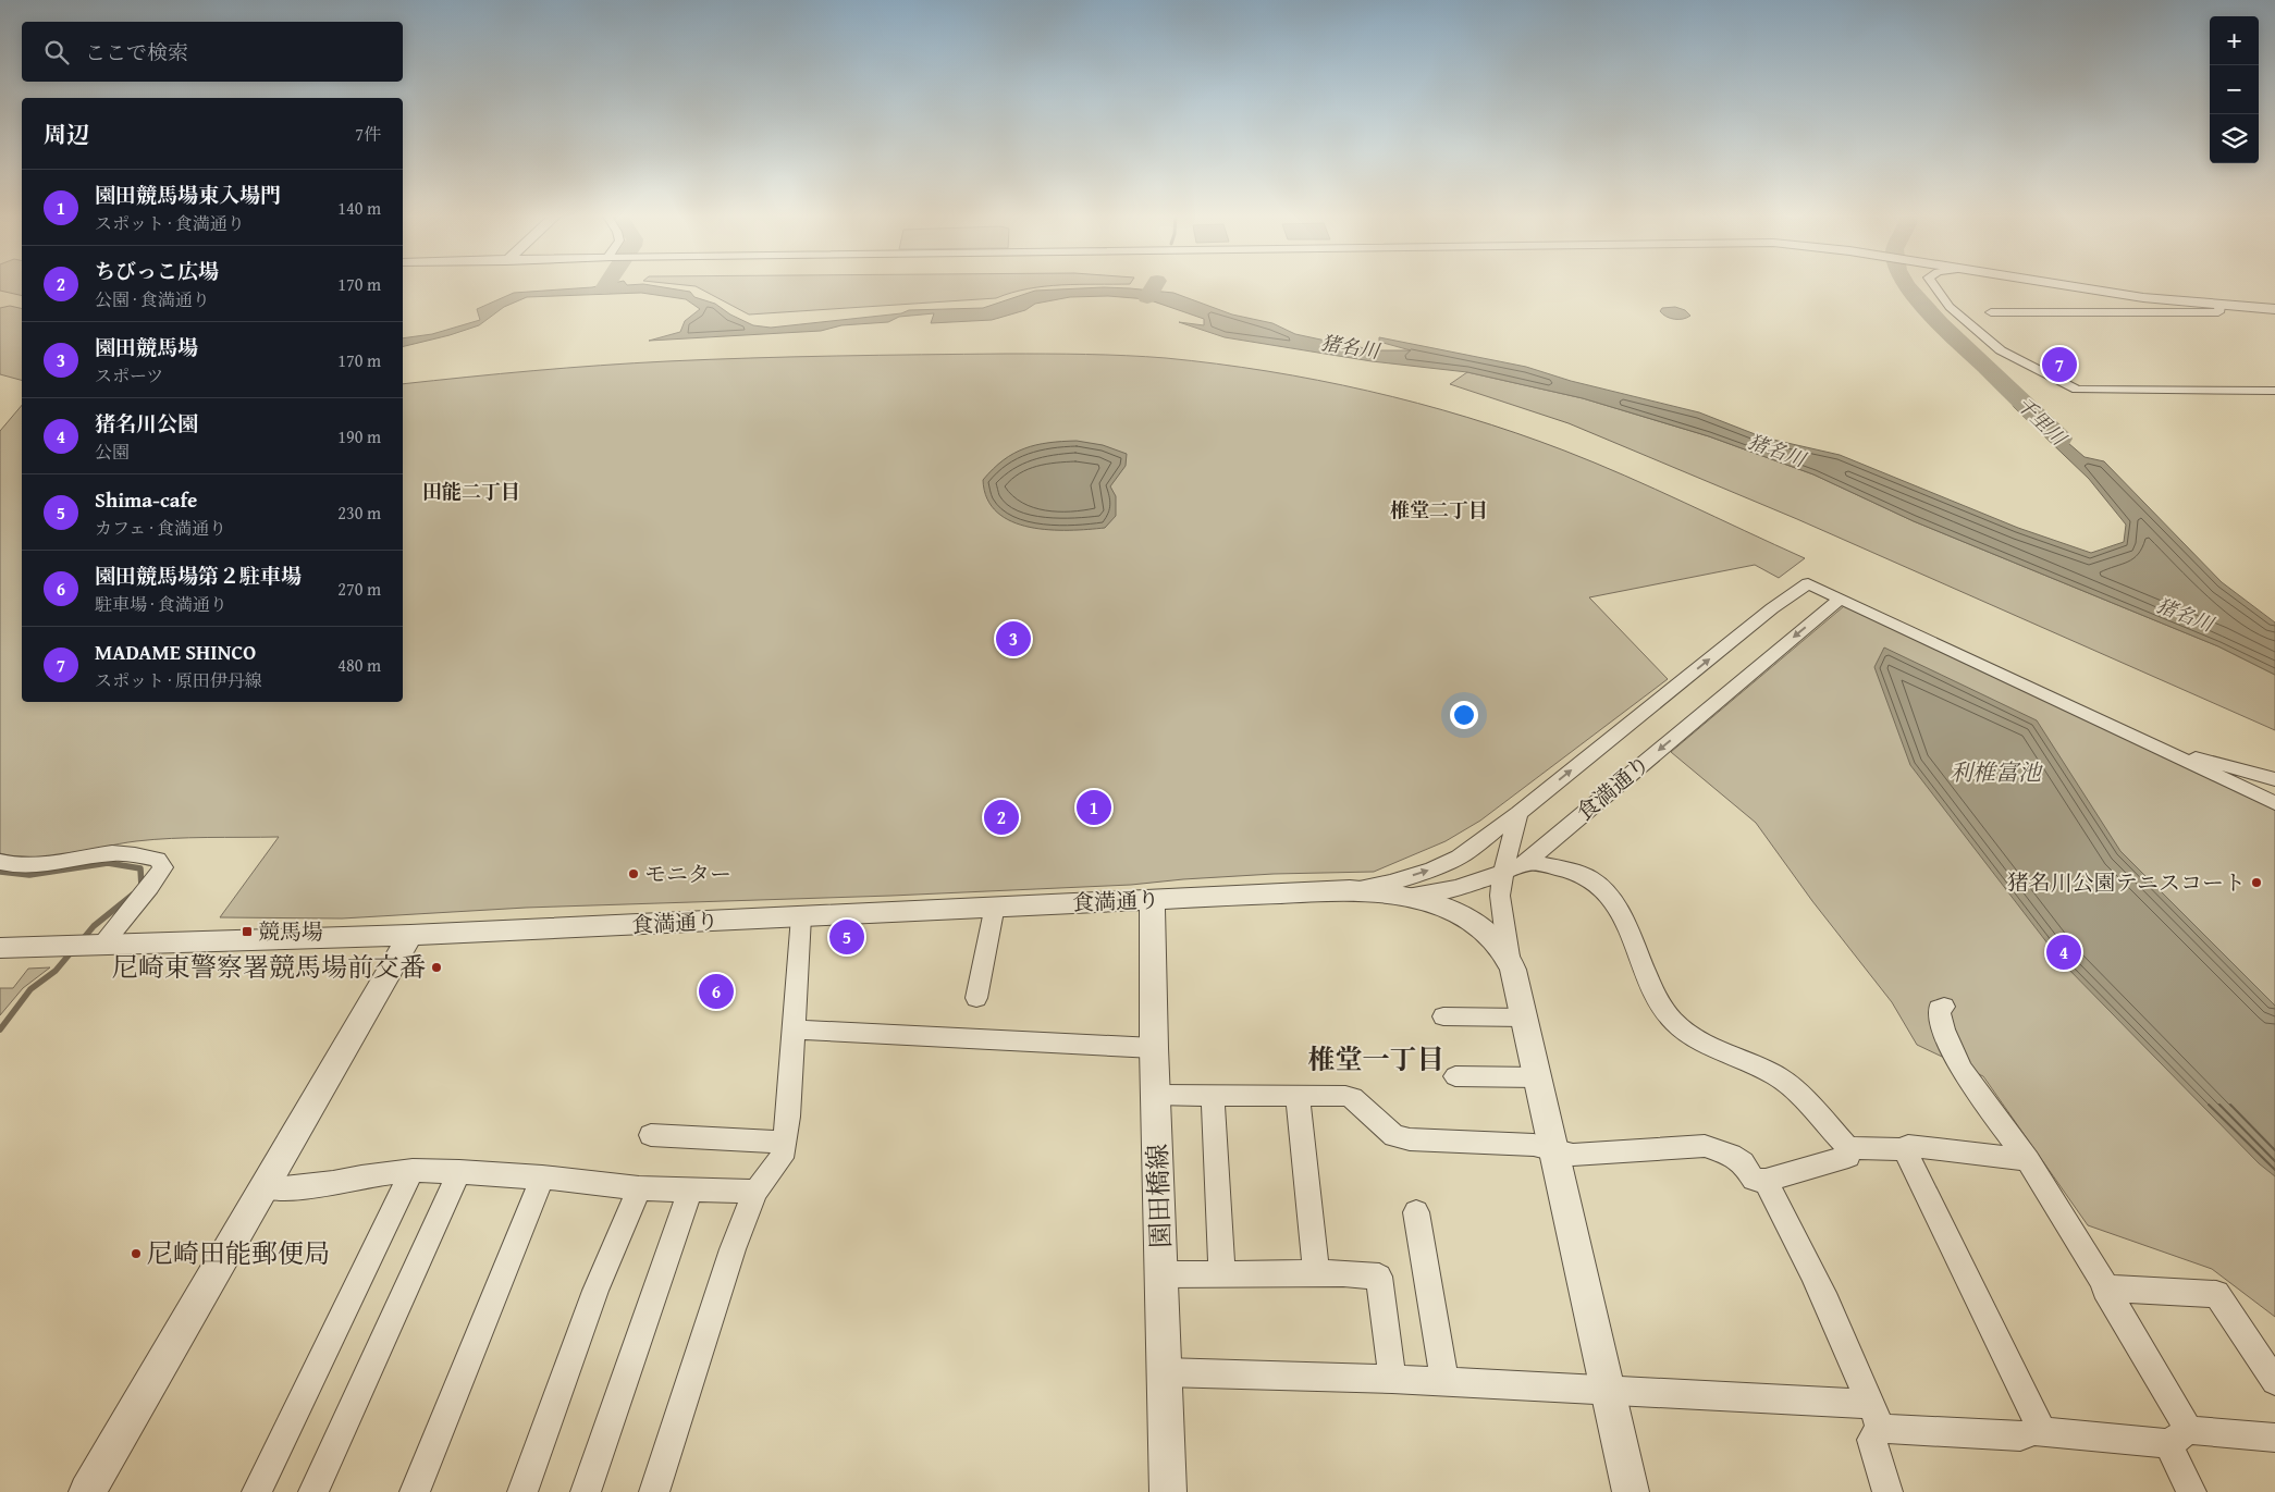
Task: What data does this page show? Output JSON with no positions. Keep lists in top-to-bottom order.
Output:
{
  "streets": {
    "street": ["食満通り", "園田橋線"]
  },
  "crossings": [
    ["食満通り", "園田橋線"]
  ],
  "districts": ["田能二丁目", "椎堂二丁目", "椎堂一丁目"],
  "water": ["猪名川", "千里川", "利椎富池"],
  "places": {
    "other": [
      "モニター",
      "猪名川公園テニスコート",
      "尼崎東警察署競馬場前交番",
      "尼崎田能郵便局"
    ],
    "transit": ["競馬場"]
  },
  "page": {
    "map_buttons": ["+", "−"],
    "search": "ここで検索",
    "heading": ["周辺", "7件"],
    "list": [
      {
        "mark": "1",
        "name": "園田競馬場東入場門",
        "note": "スポット · 食満通り",
        "value": "140 m"
      },
      {
        "mark": "2",
        "name": "ちびっこ広場",
        "note": "公園 · 食満通り",
        "value": "170 m"
      },
      {
        "mark": "3",
        "name": "園田競馬場",
        "note": "スポーツ",
        "value": "170 m"
      },
      {
        "mark": "4",
        "name": "猪名川公園",
        "note": "公園",
        "value": "190 m"
      },
      {
        "mark": "5",
        "name": "Shima-cafe",
        "note": "カフェ · 食満通り",
        "value": "230 m"
      },
      {
        "mark": "6",
        "name": "園田競馬場第２駐車場",
        "note": "駐車場 · 食満通り",
        "value": "270 m"
      },
      {
        "mark": "7",
        "name": "MADAME SHINCO",
        "note": "スポット · 原田伊丹線",
        "value": "480 m"
      }
    ],
    "pins": [
      "7",
      "3",
      "1",
      "2",
      "5",
      "4",
      "6"
    ]
  }
}
